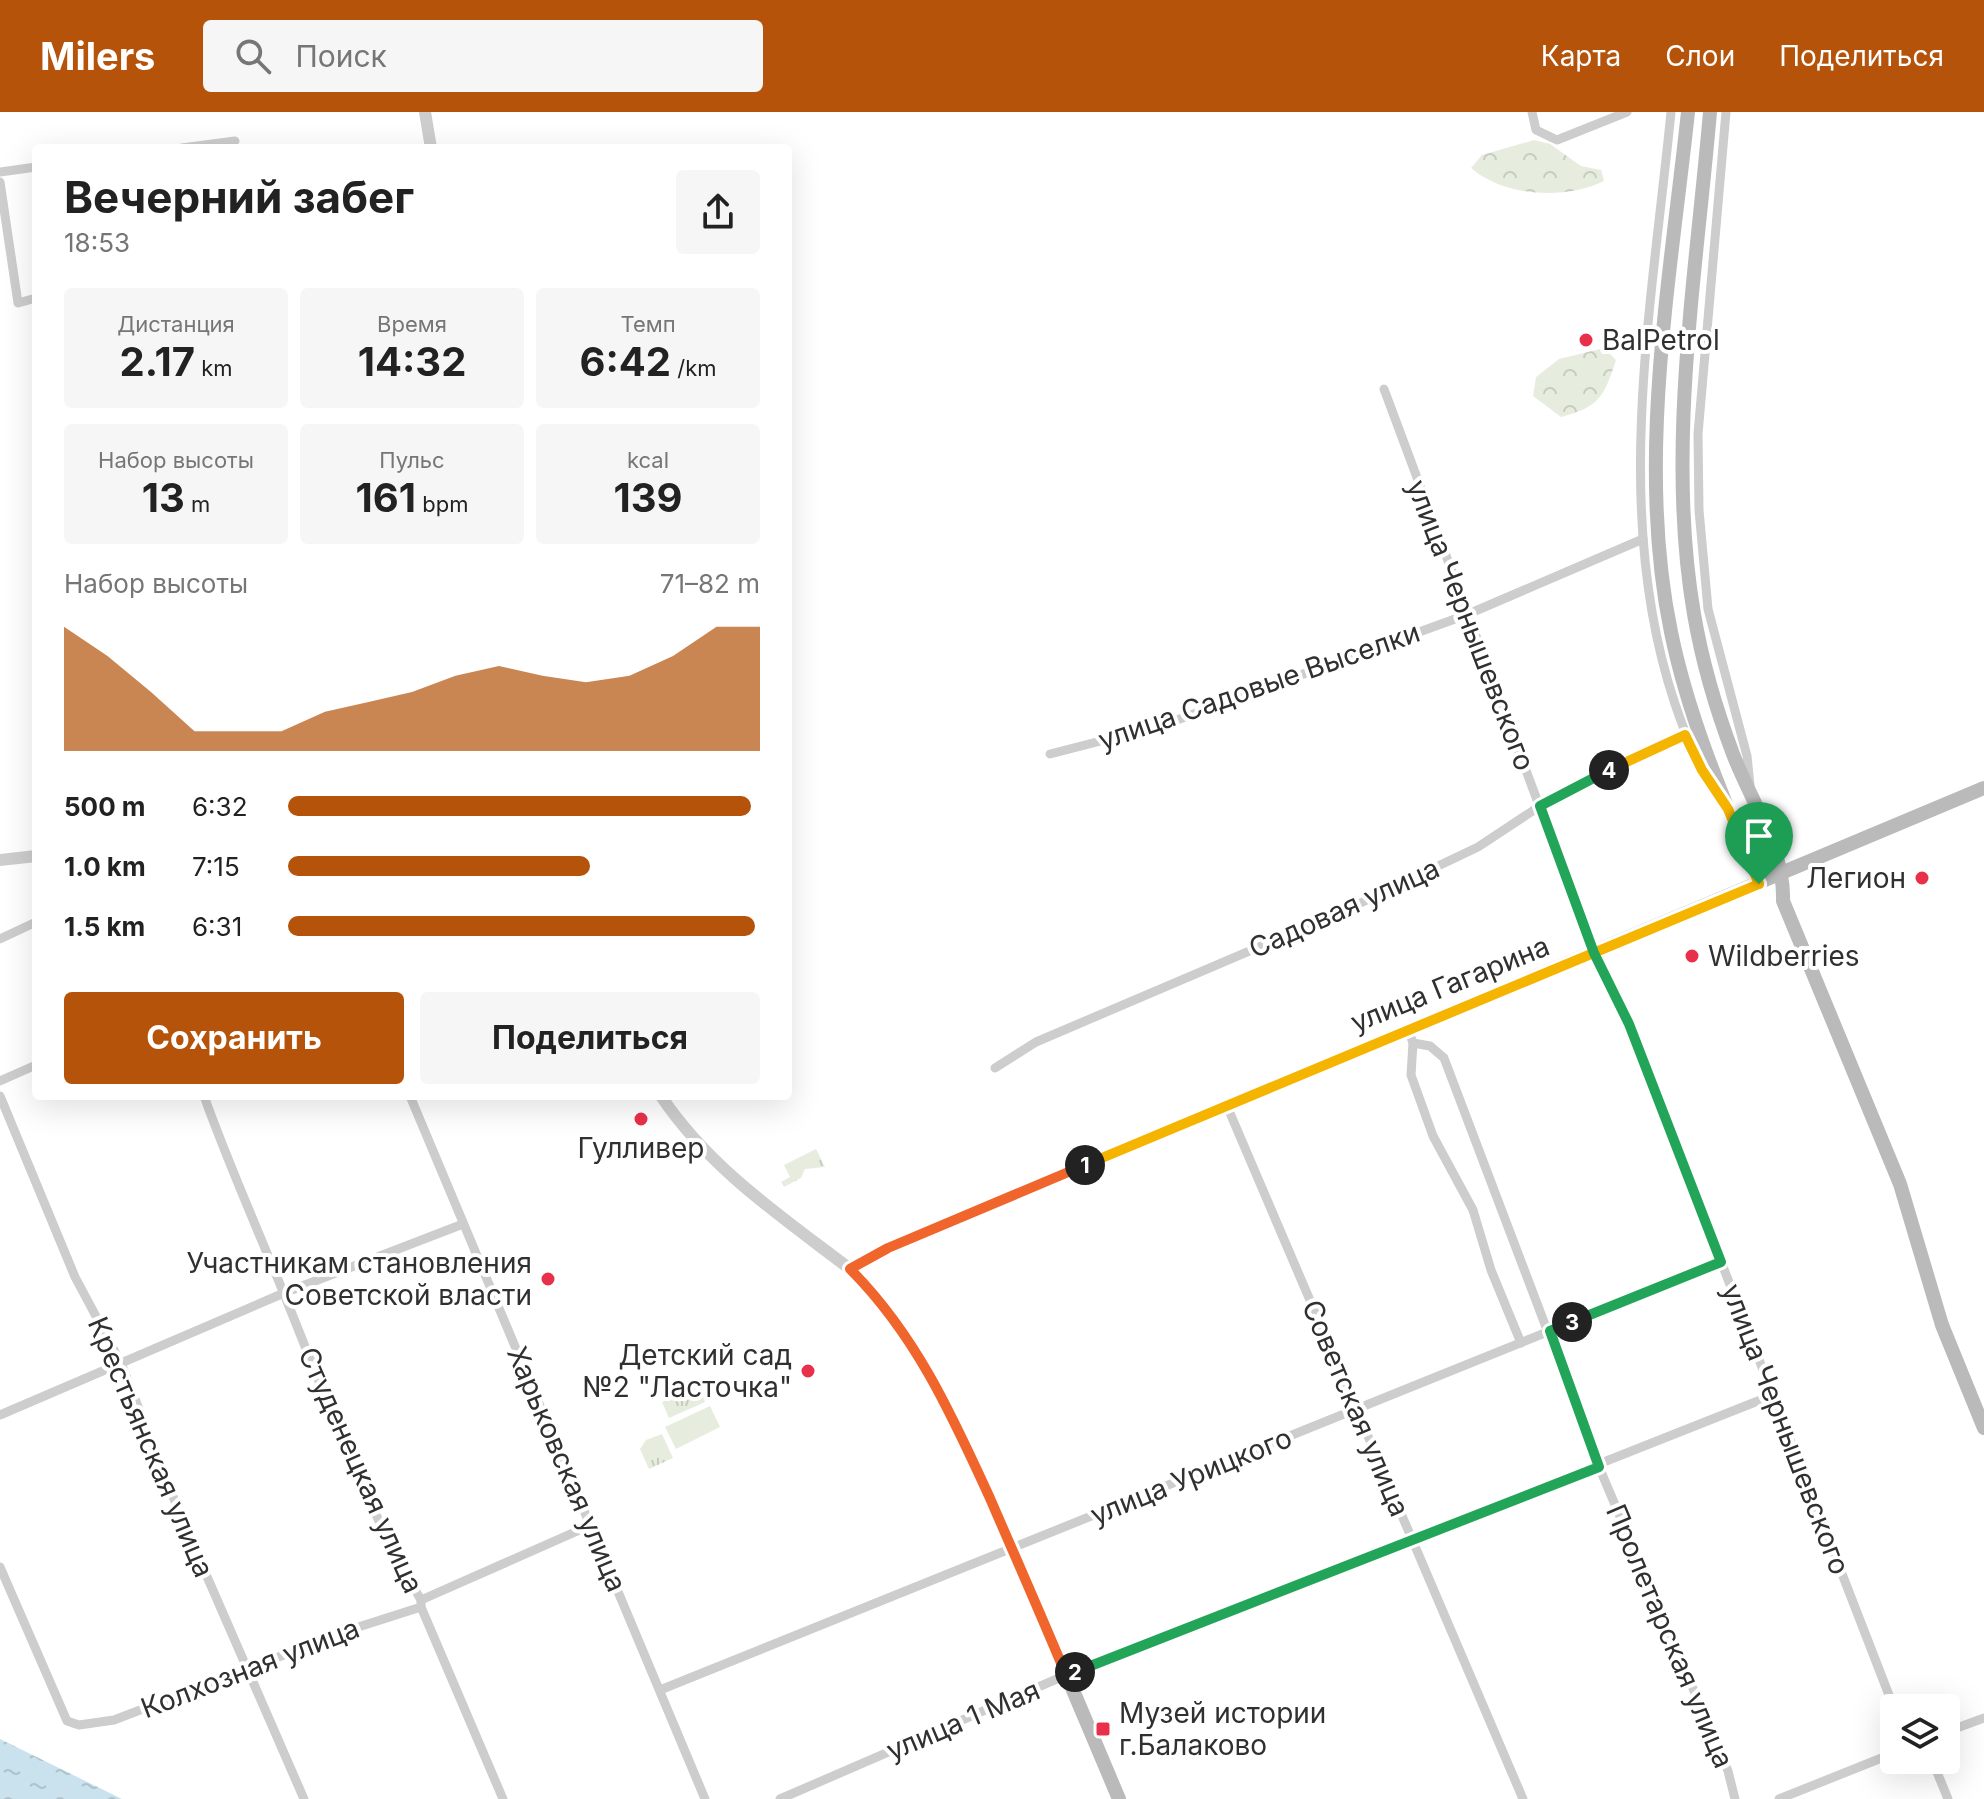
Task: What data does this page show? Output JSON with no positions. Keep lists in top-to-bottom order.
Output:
{
  "streets": {
    "main road": ["улица Гагарина"],
    "street": [
      "улица Чернышевского",
      "улица Садовые Выселки",
      "Садовая улица",
      "Советская улица",
      "Крестьянская улица",
      "Харьковская улица",
      "Студенецкая улица",
      "улица Урицкого",
      "Пролетарская улица",
      "Колхозная улица",
      "улица 1 Мая"
    ]
  },
  "crossings": [
    ["улица Чернышевского", "улица Садовые Выселки"],
    ["улица Чернышевского", "Садовая улица"],
    ["улица Чернышевского", "улица Гагарина"],
    ["улица Чернышевского", "улица Урицкого"],
    ["улица Чернышевского", "улица 1 Мая"],
    ["улица Гагарина", "Советская улица"],
    ["улица Гагарина", "Пролетарская улица"],
    ["Советская улица", "улица Урицкого"],
    ["Советская улица", "улица 1 Мая"],
    ["Крестьянская улица", "Колхозная улица"],
    ["Харьковская улица", "улица Урицкого"],
    ["Харьковская улица", "Колхозная улица"],
    ["Студенецкая улица", "Колхозная улица"],
    ["улица Урицкого", "Пролетарская улица"],
    ["Пролетарская улица", "улица 1 Мая"]
  ],
  "places": {
    "other": [
      "BalPetrol",
      "Легион",
      "Wildberries",
      "Гулливер",
      "Участникам становления Советской власти",
      "Детский сад №2 \"Ласточка\""
    ],
    "transit": ["Музей истории г.Балаково"]
  },
  "page": {
    "header": "Milers",
    "search": "Поиск",
    "nav": ["Карта", "Слои", "Поделиться"],
    "heading": ["Вечерний забег", "18:53"],
    "stats": [
      ["Дистанция", "2.17 km"],
      ["Время", "14:32"],
      ["Темп", "6:42 /km"],
      ["Набор высоты", "13 m"],
      ["Пульс", "161 bpm"],
      ["kcal", "139"]
    ],
    "chart": ["Набор высоты", "71–82 m"],
    "pins": [
      "4",
      "1",
      "3",
      "2"
    ],
    "list": [
      {
        "name": "500 m",
        "note": "6:32"
      },
      {
        "name": "1.0 km",
        "note": "7:15"
      },
      {
        "name": "1.5 km",
        "note": "6:31"
      }
    ],
    "buttons": ["Сохранить", "Поделиться"]
  }
}
